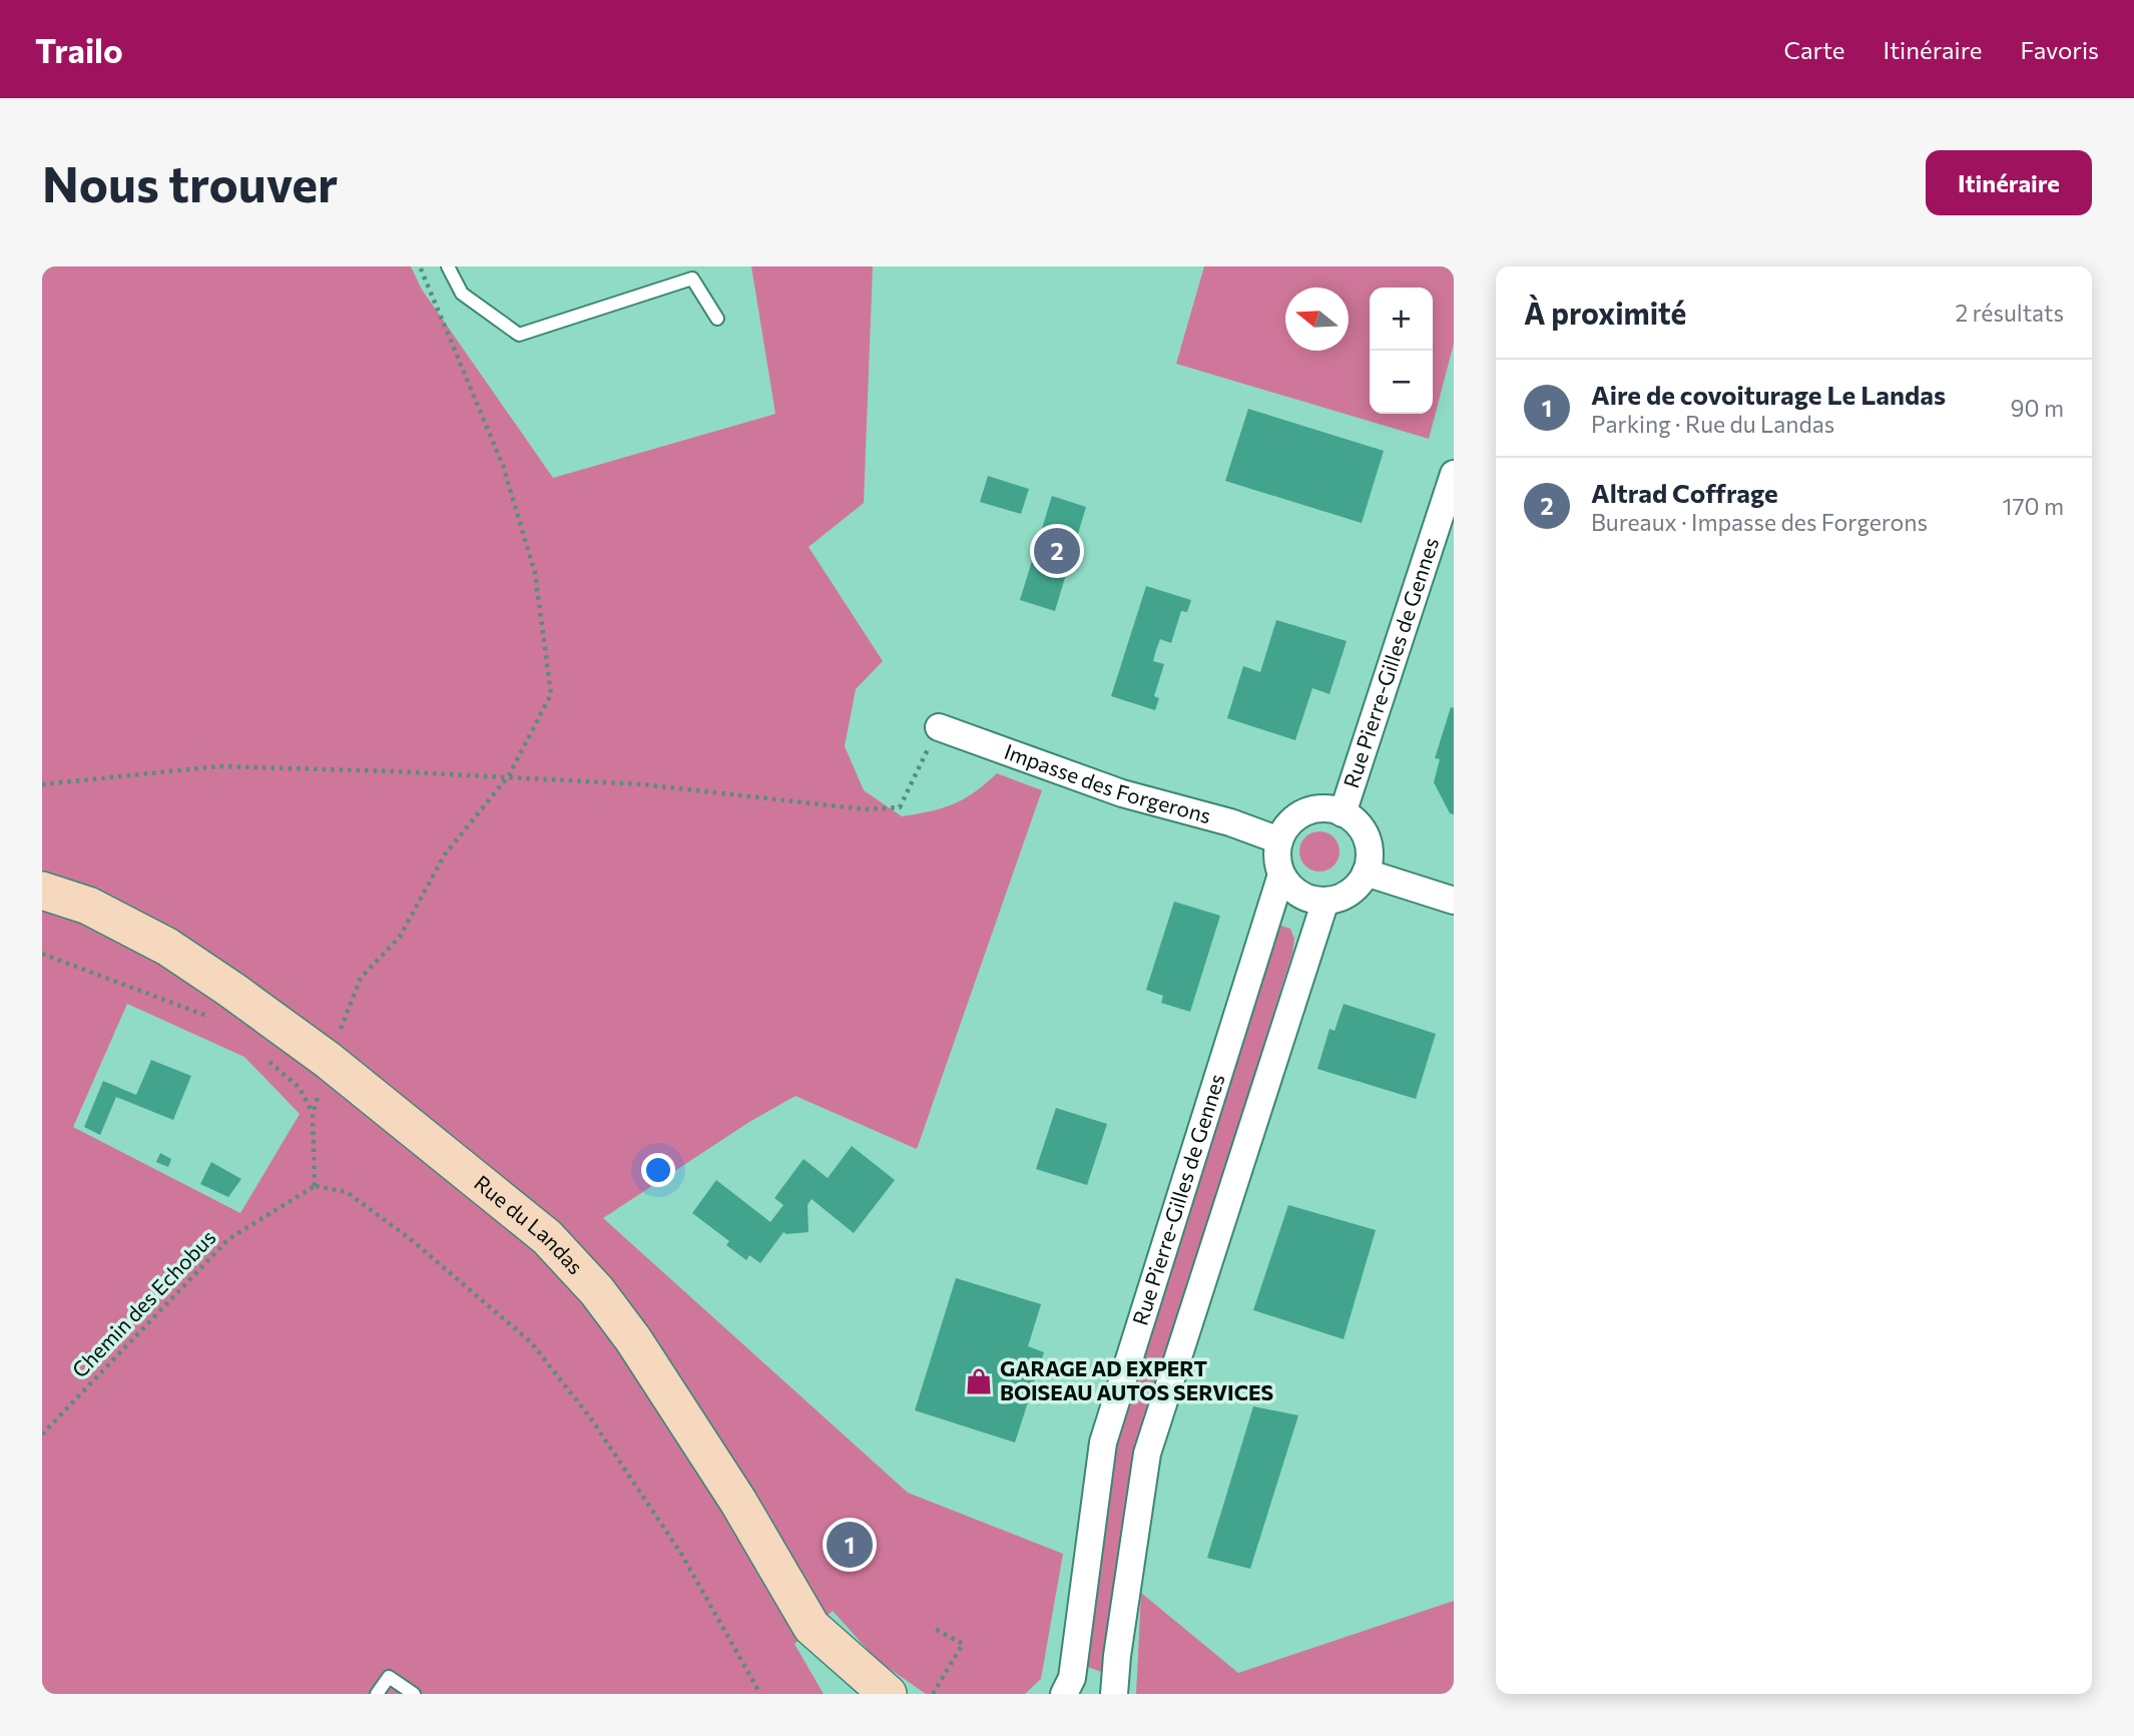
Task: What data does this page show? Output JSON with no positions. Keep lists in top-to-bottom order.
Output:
{
  "streets": {
    "street": ["Rue Pierre-Gilles de Gennes", "Impasse des Forgerons", "Rue du Landas"],
    "path": ["Chemin des Echobus"]
  },
  "crossings": [
    ["Rue Pierre-Gilles de Gennes", "Impasse des Forgerons"]
  ],
  "places": {
    "shop": ["GARAGE AD EXPERT BOISEAU AUTOS SERVICES"]
  },
  "north": "left",
  "page": {
    "header": "Trailo",
    "nav": ["Carte", "Itinéraire", "Favoris"],
    "buttons": "Itinéraire",
    "title": "Nous trouver",
    "heading": ["À proximité", "2 résultats"],
    "map_buttons": ["+", "−"],
    "list": [
      {
        "mark": "1",
        "name": "Aire de covoiturage Le Landas",
        "note": "Parking · Rue du Landas",
        "value": "90 m"
      },
      {
        "mark": "2",
        "name": "Altrad Coffrage",
        "note": "Bureaux · Impasse des Forgerons",
        "value": "170 m"
      }
    ],
    "pins": ["2", "1"]
  }
}
